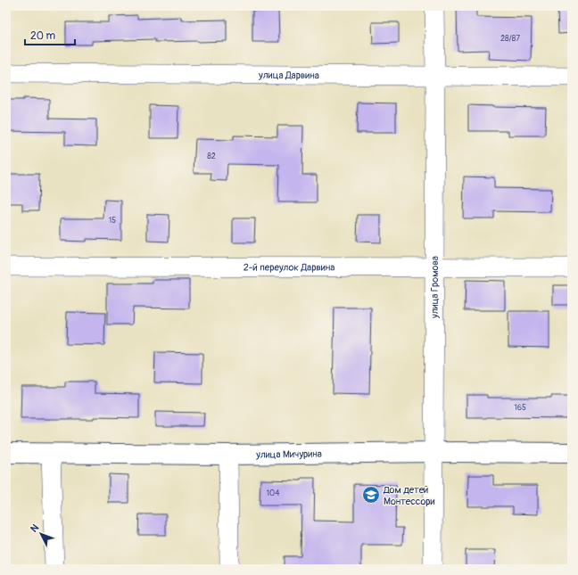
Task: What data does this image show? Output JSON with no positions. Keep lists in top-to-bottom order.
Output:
{
  "streets": {
    "street": [
      "улица Дарвина",
      "2-й переулок Дарвина",
      "улица Громова",
      "улица Мичурина"
    ]
  },
  "crossings": [
    ["улица Дарвина", "улица Громова"],
    ["2-й переулок Дарвина", "улица Громова"],
    ["улица Громова", "улица Мичурина"]
  ],
  "places": {
    "school or university": ["Дом детей Монтессори"]
  },
  "house_numbers": [
    "28/87",
    "82",
    "15",
    "165",
    "104"
  ],
  "scale_bar": "20 m",
  "north": "top left"
}
